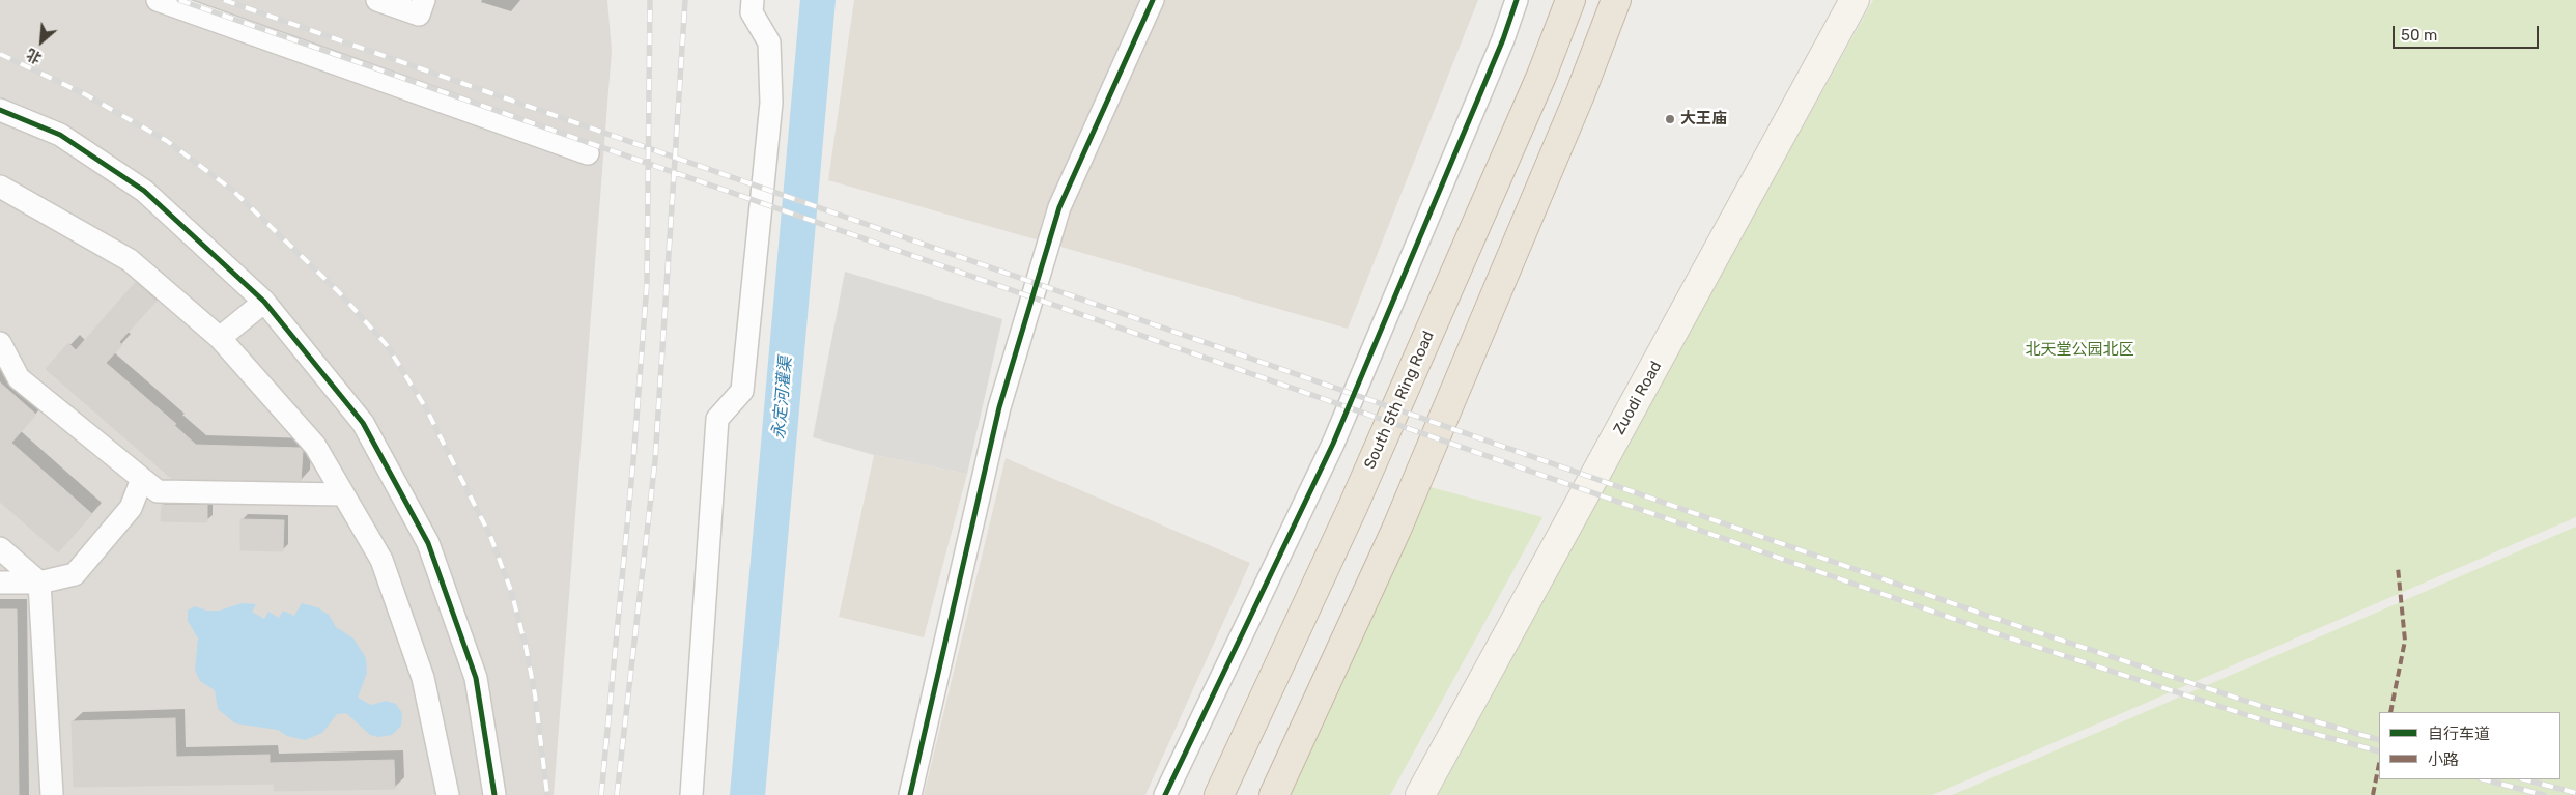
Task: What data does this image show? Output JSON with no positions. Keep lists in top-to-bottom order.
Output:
{
  "streets": {
    "highway": ["South 5th Ring Road"],
    "main road": ["Zuodi Road"]
  },
  "water": ["永定河灌渠"],
  "parks": ["北天堂公园北区"],
  "places": ["大王庙"],
  "legend": ["自行车道", "小路"],
  "scale_bar": "50 m",
  "north": "bottom left"
}
